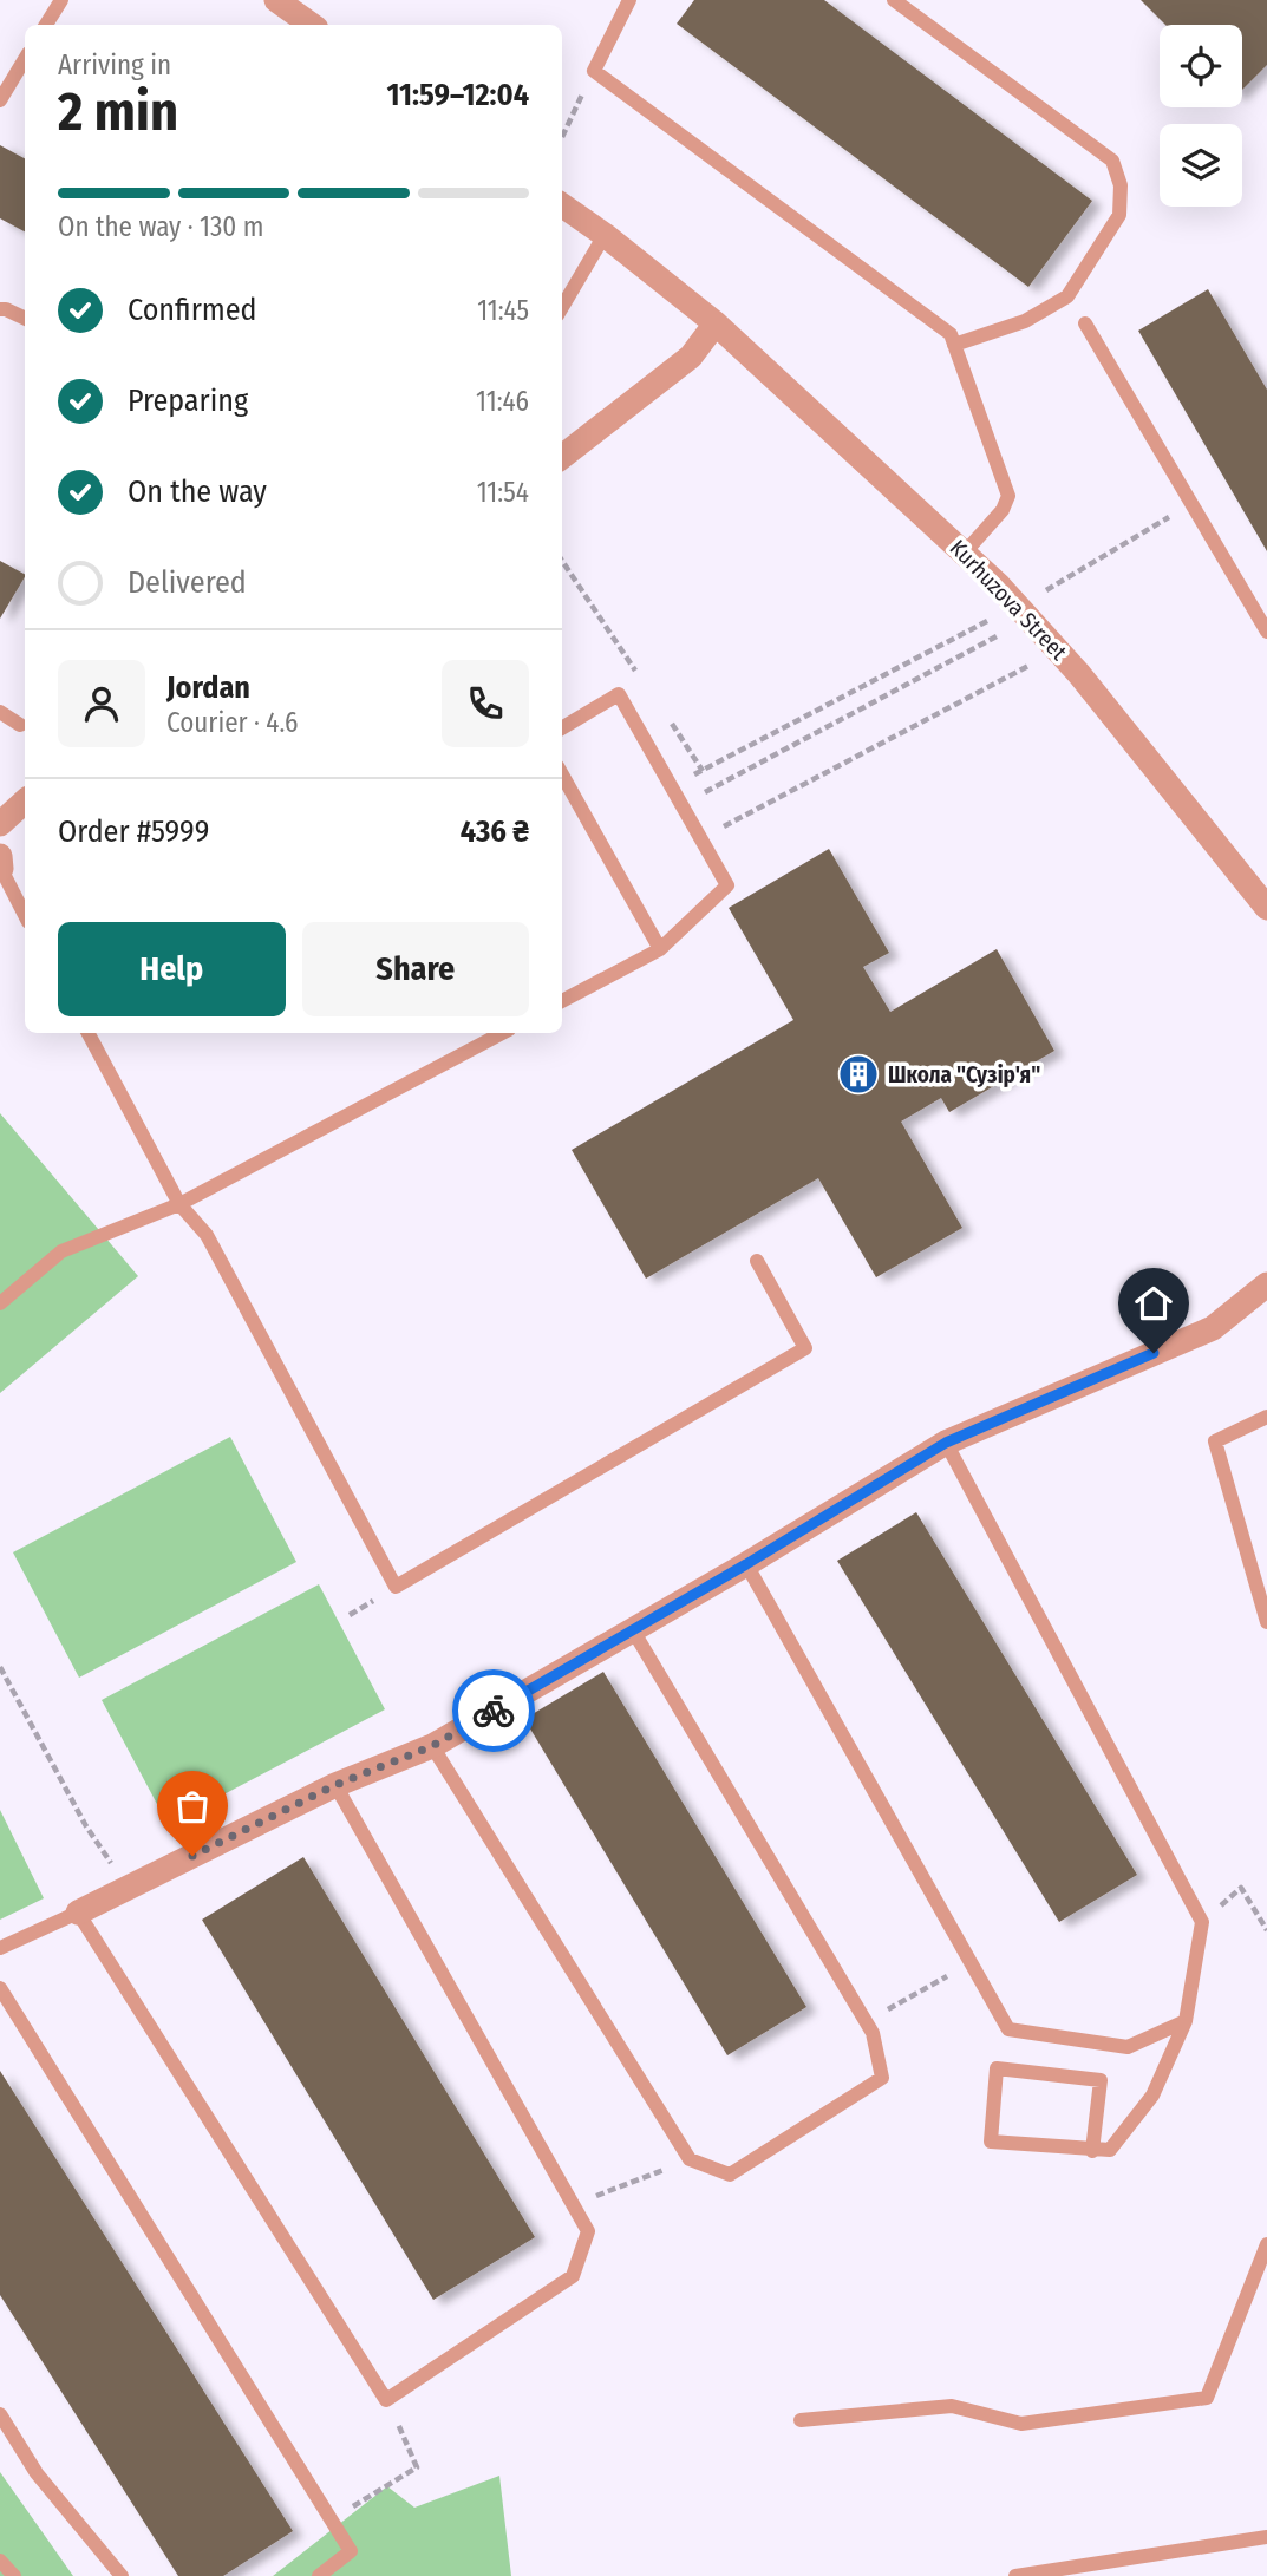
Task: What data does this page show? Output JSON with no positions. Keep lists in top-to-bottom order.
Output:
{
  "streets": {
    "street": ["Kurhuzova Street"]
  },
  "places": {
    "building": ["Школа \"Сузір'я\""]
  },
  "page": {
    "heading": ["2 min", "Arriving in", "11:59–12:04"],
    "panel": [
      "Jordan",
      "Courier · 4.6",
      "Order #5999",
      "436 ₴"
    ],
    "bar": "On the way · 130 m",
    "list": [
      ["Confirmed", "11:45"],
      ["Preparing", "11:46"],
      ["On the way", "11:54"],
      "Delivered"
    ],
    "buttons": ["Help", "Share"]
  }
}
